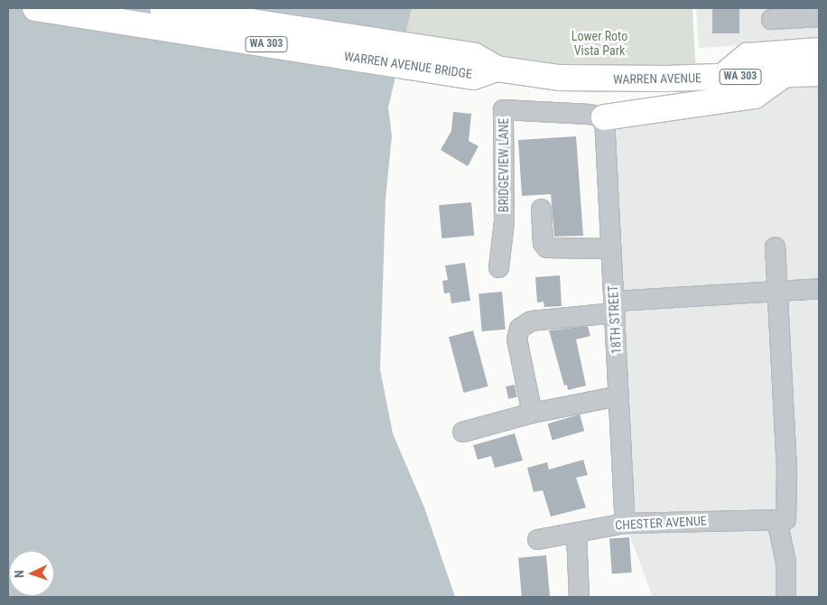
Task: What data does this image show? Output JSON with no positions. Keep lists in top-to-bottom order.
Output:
{
  "streets": {
    "main road": ["WA 303", "WARREN AVENUE BRIDGE", "WARREN AVENUE"],
    "street": ["BRIDGEVIEW LANE", "18TH STREET", "CHESTER AVENUE"]
  },
  "crossings": [
    ["WARREN AVENUE BRIDGE", "WARREN AVENUE"],
    ["BRIDGEVIEW LANE", "18TH STREET"],
    ["18TH STREET", "CHESTER AVENUE"]
  ],
  "parks": ["Lower Roto Vista Park"],
  "north": "left"
}
